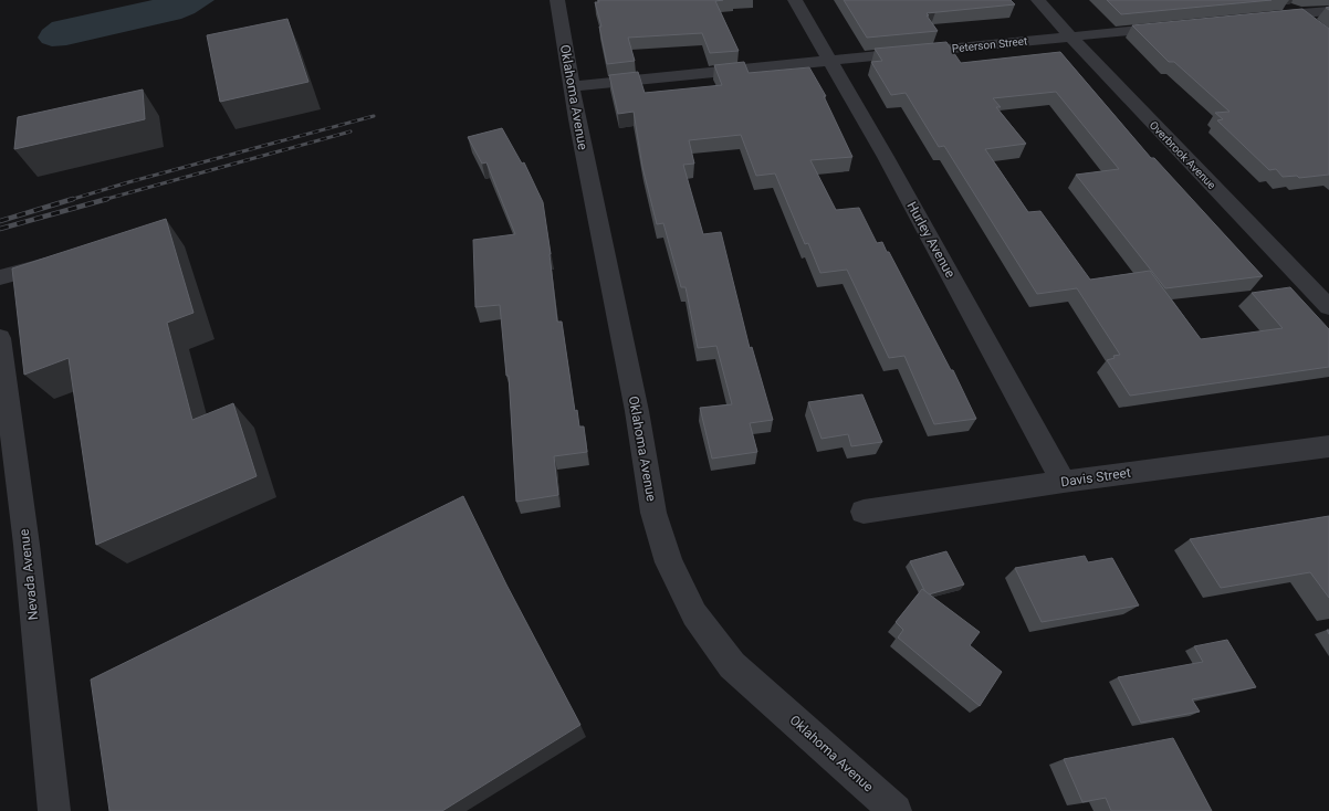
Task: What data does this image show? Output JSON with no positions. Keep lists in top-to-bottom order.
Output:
{
  "streets": {
    "street": [
      "Peterson Street",
      "Oklahoma Avenue",
      "Overbrook Avenue",
      "Hurley Avenue",
      "Davis Street",
      "Nevada Avenue"
    ]
  },
  "crossings": [
    ["Peterson Street", "Oklahoma Avenue"],
    ["Peterson Street", "Overbrook Avenue"],
    ["Peterson Street", "Hurley Avenue"],
    ["Hurley Avenue", "Davis Street"]
  ]
}
